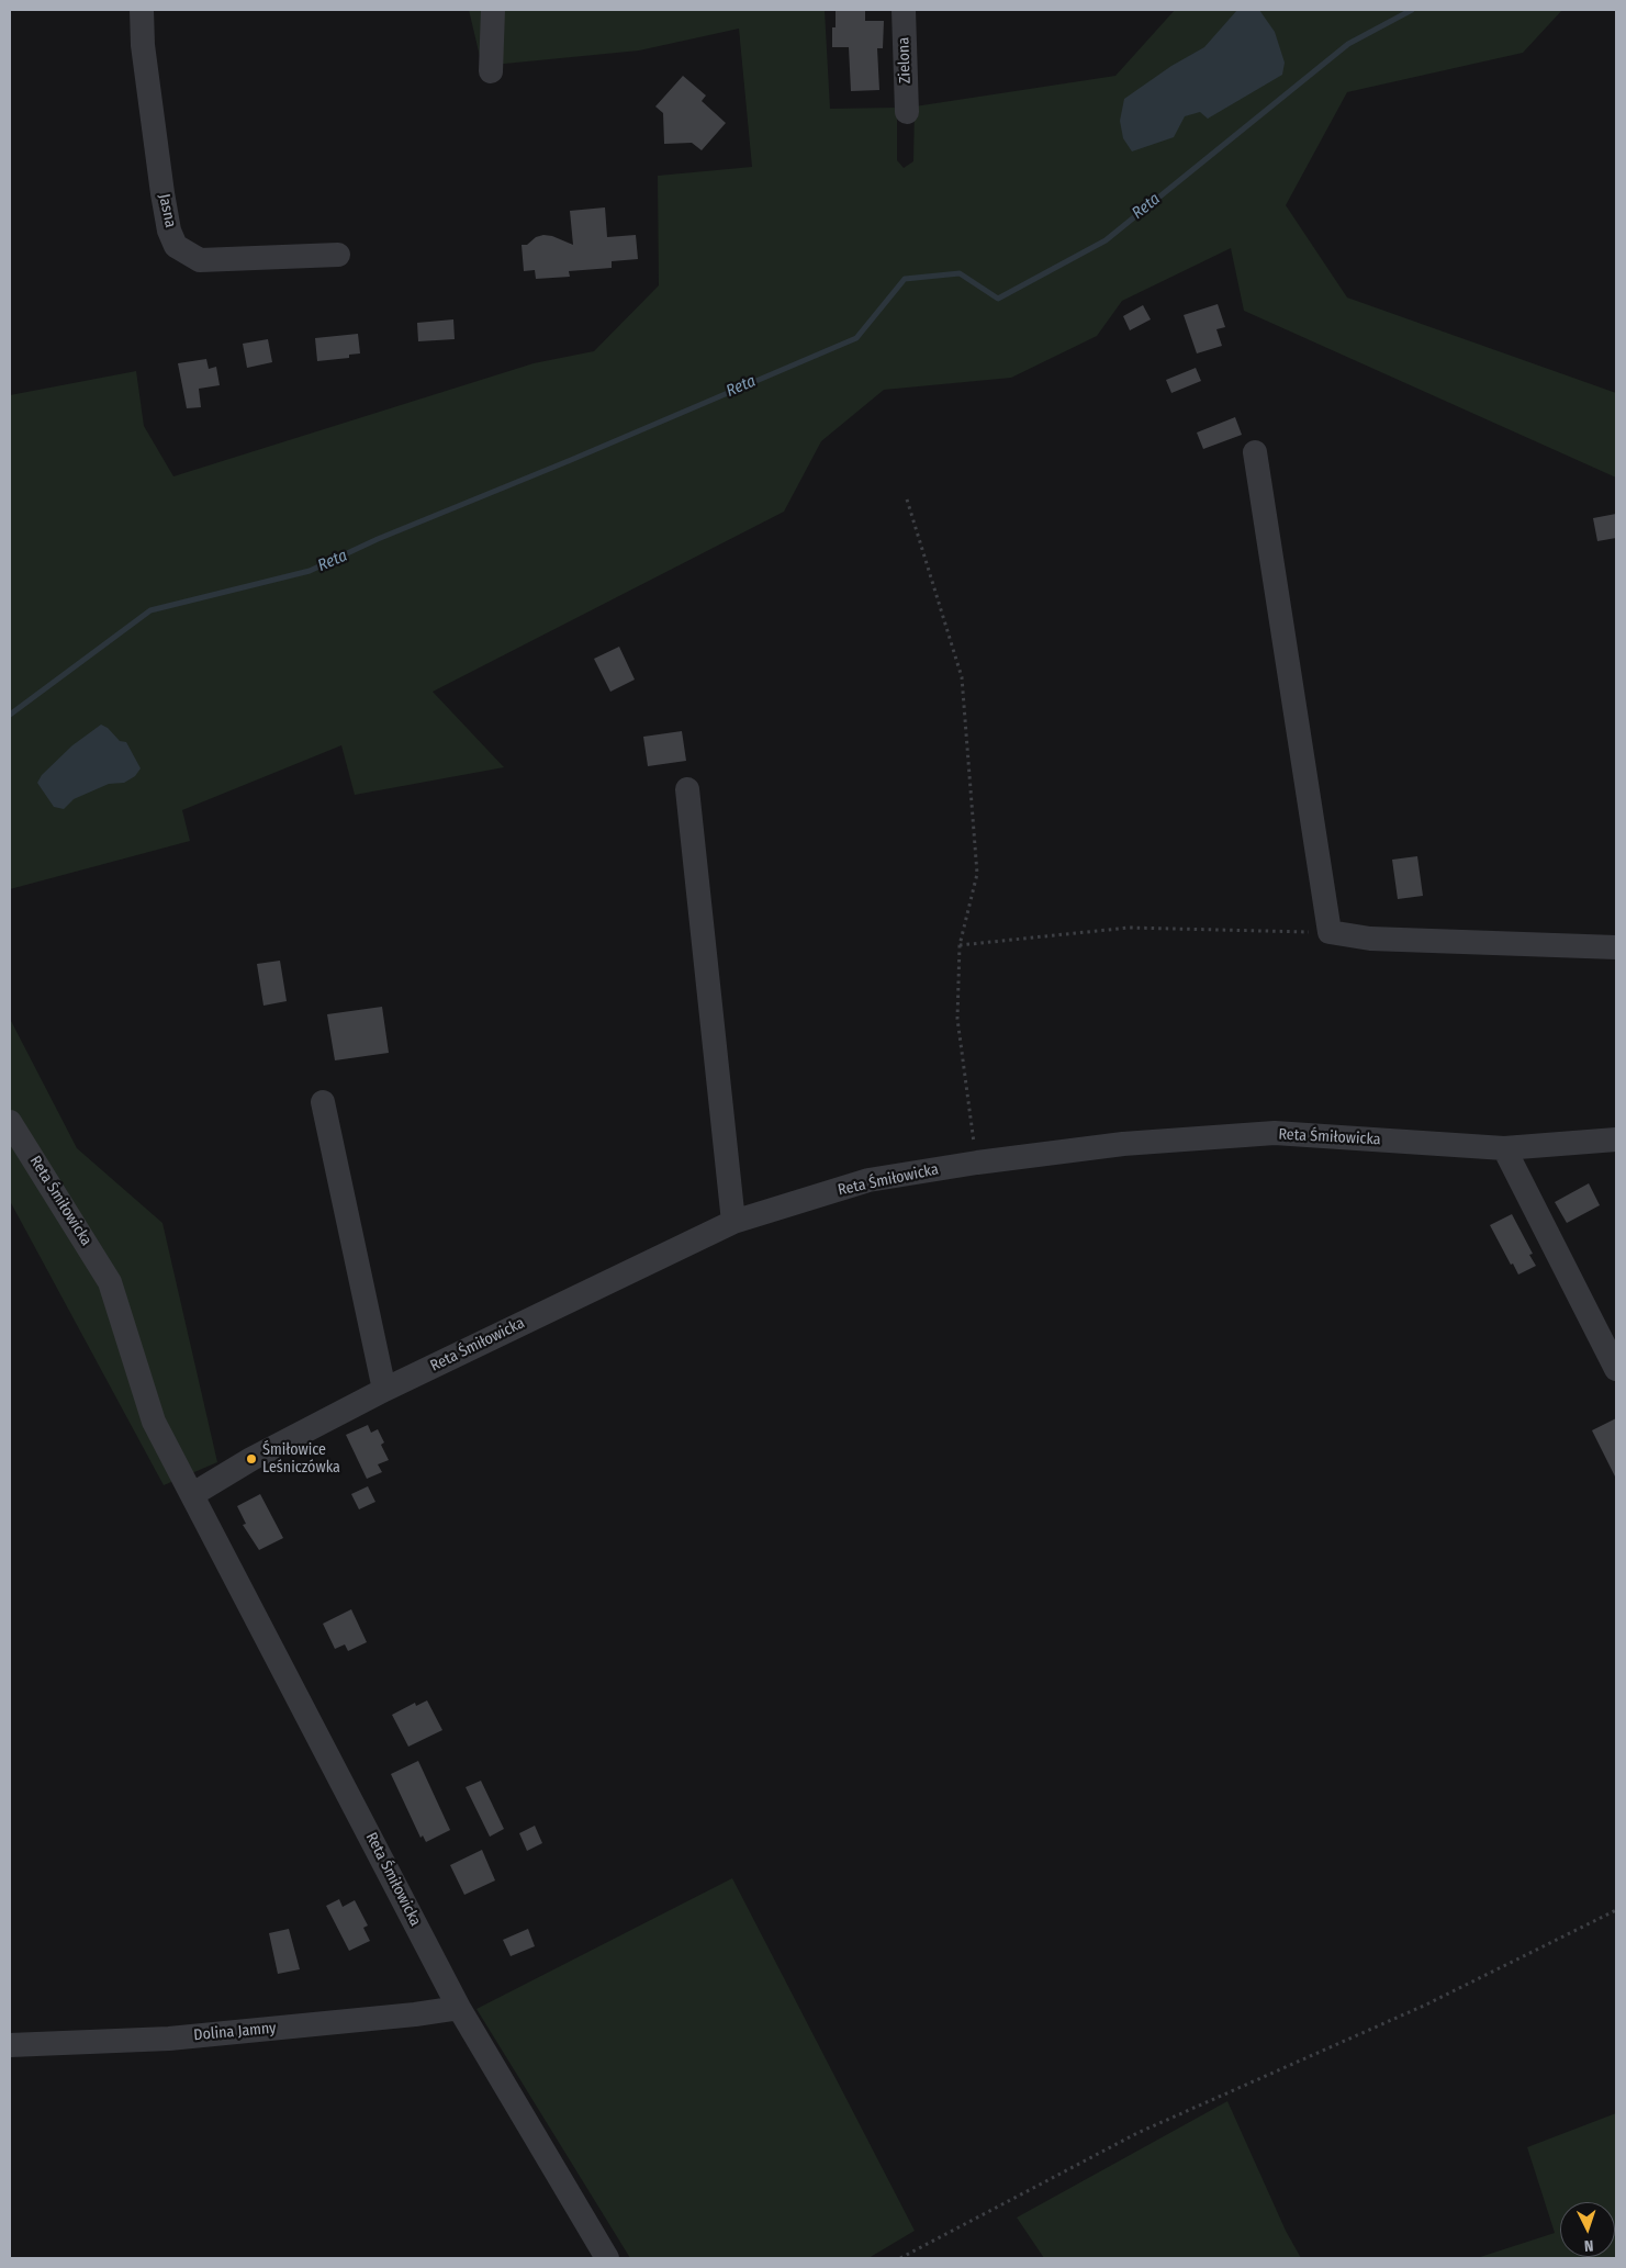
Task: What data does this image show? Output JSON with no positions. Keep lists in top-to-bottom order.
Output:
{
  "streets": {
    "street": [
      "Zielona",
      "Jasna",
      "Reta Śmiłowicka",
      "Dolina Jamny"
    ]
  },
  "crossings": [
    ["Reta Śmiłowicka", "Dolina Jamny"]
  ],
  "water": ["Reta"],
  "places": ["Śmiłowice Leśniczówka"],
  "north": "bottom"
}
